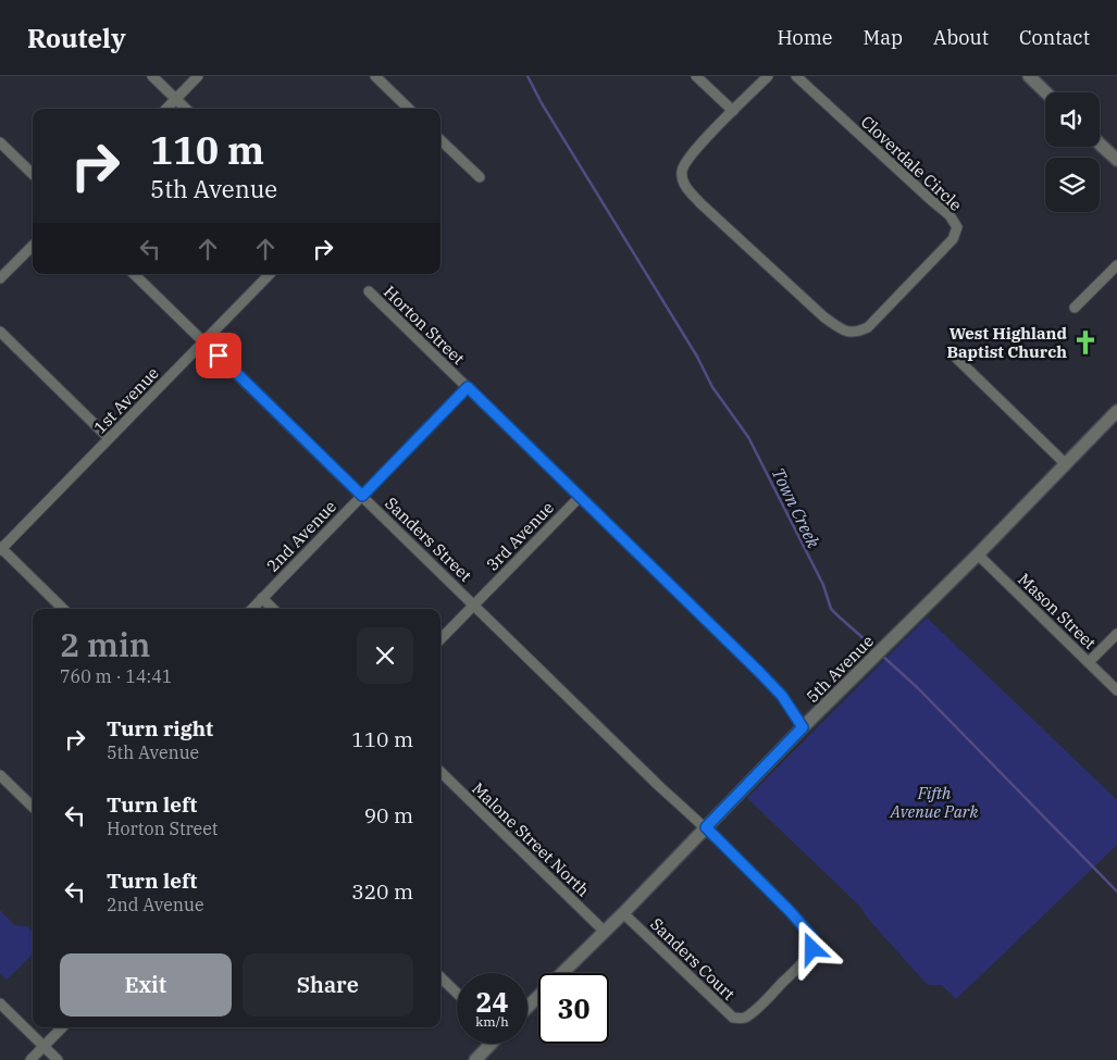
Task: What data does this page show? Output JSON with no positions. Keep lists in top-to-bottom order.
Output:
{
  "streets": {
    "street": [
      "Cloverdale Circle",
      "Horton Street",
      "1st Avenue",
      "2nd Avenue",
      "3rd Avenue",
      "Sanders Street",
      "Mason Street",
      "5th Avenue",
      "Malone Street North",
      "Sanders Court"
    ]
  },
  "crossings": [
    ["Horton Street", "2nd Avenue"],
    ["Horton Street", "3rd Avenue"],
    ["Horton Street", "5th Avenue"],
    ["1st Avenue", "Sanders Street"],
    ["2nd Avenue", "Sanders Street"],
    ["3rd Avenue", "Sanders Street"],
    ["Sanders Street", "5th Avenue"],
    ["Sanders Street", "Sanders Court"],
    ["Mason Street", "5th Avenue"],
    ["5th Avenue", "Malone Street North"],
    ["5th Avenue", "Sanders Court"]
  ],
  "water": ["Town Creek"],
  "parks": ["Fifth Avenue Park"],
  "places": {
    "church": ["West Highland Baptist Church"]
  },
  "page": {
    "header": "Routely",
    "nav": [
      "Home",
      "Map",
      "About",
      "Contact"
    ],
    "turn": ["110 m", "5th Avenue"],
    "heading": ["2 min", "760 m · 14:41"],
    "list": [
      {
        "name": "Turn right",
        "note": "5th Avenue",
        "value": "110 m"
      },
      {
        "name": "Turn left",
        "note": "Horton Street",
        "value": "90 m"
      },
      {
        "name": "Turn left",
        "note": "2nd Avenue",
        "value": "320 m"
      }
    ],
    "buttons": ["Exit", "Share"],
    "speed": "24 km/h",
    "limit": "30"
  }
}
